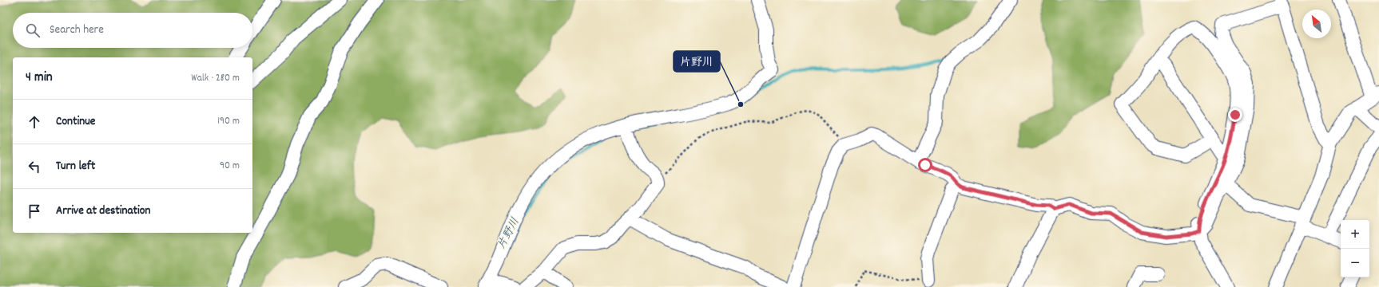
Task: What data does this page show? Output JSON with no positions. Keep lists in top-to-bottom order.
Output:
{
  "water": ["片野川"],
  "places": ["片野川"],
  "north": "top left",
  "page": {
    "search": "Search here",
    "heading": ["4 min", "Walk · 280 m"],
    "list": [
      ["Continue", "190 m"],
      ["Turn left", "90 m"],
      "Arrive at destination"
    ],
    "map_buttons": ["+", "−"]
  }
}
